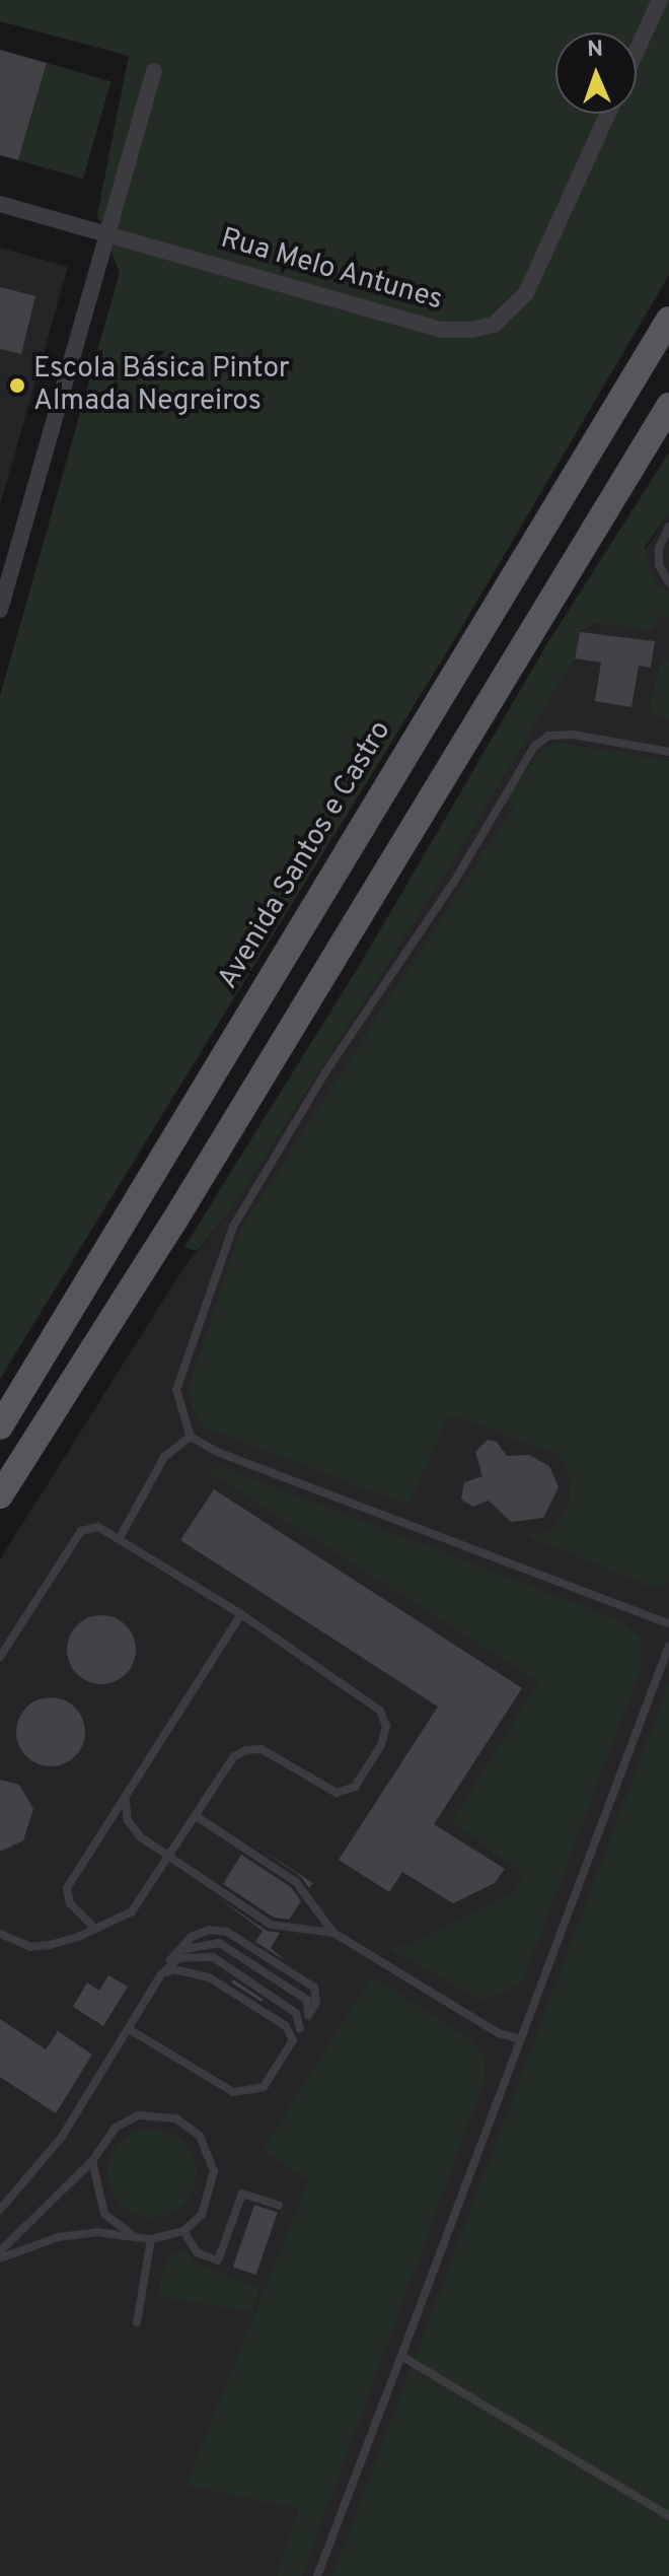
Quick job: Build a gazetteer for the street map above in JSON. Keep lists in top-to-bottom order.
{
  "streets": {
    "main road": ["Avenida Santos e Castro"],
    "street": ["Rua Melo Antunes"]
  },
  "places": ["Escola Básica Pintor Almada Negreiros"],
  "north": "top"
}
